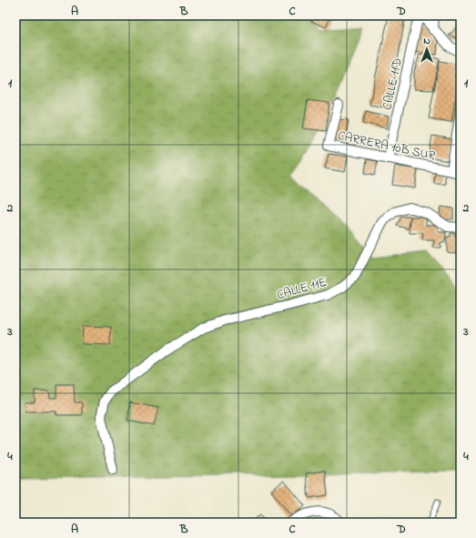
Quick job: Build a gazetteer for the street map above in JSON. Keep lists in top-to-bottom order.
{
  "streets": {
    "street": ["CALLE 11D", "CARRERA 10B SUR", "CALLE 11E"]
  },
  "crossings": [
    ["CALLE 11D", "CARRERA 10B SUR"]
  ],
  "north": "top",
  "grid": {
    "columns": [
      "A",
      "B",
      "C",
      "D"
    ],
    "rows": [
      "1",
      "2",
      "3",
      "4"
    ]
  }
}
